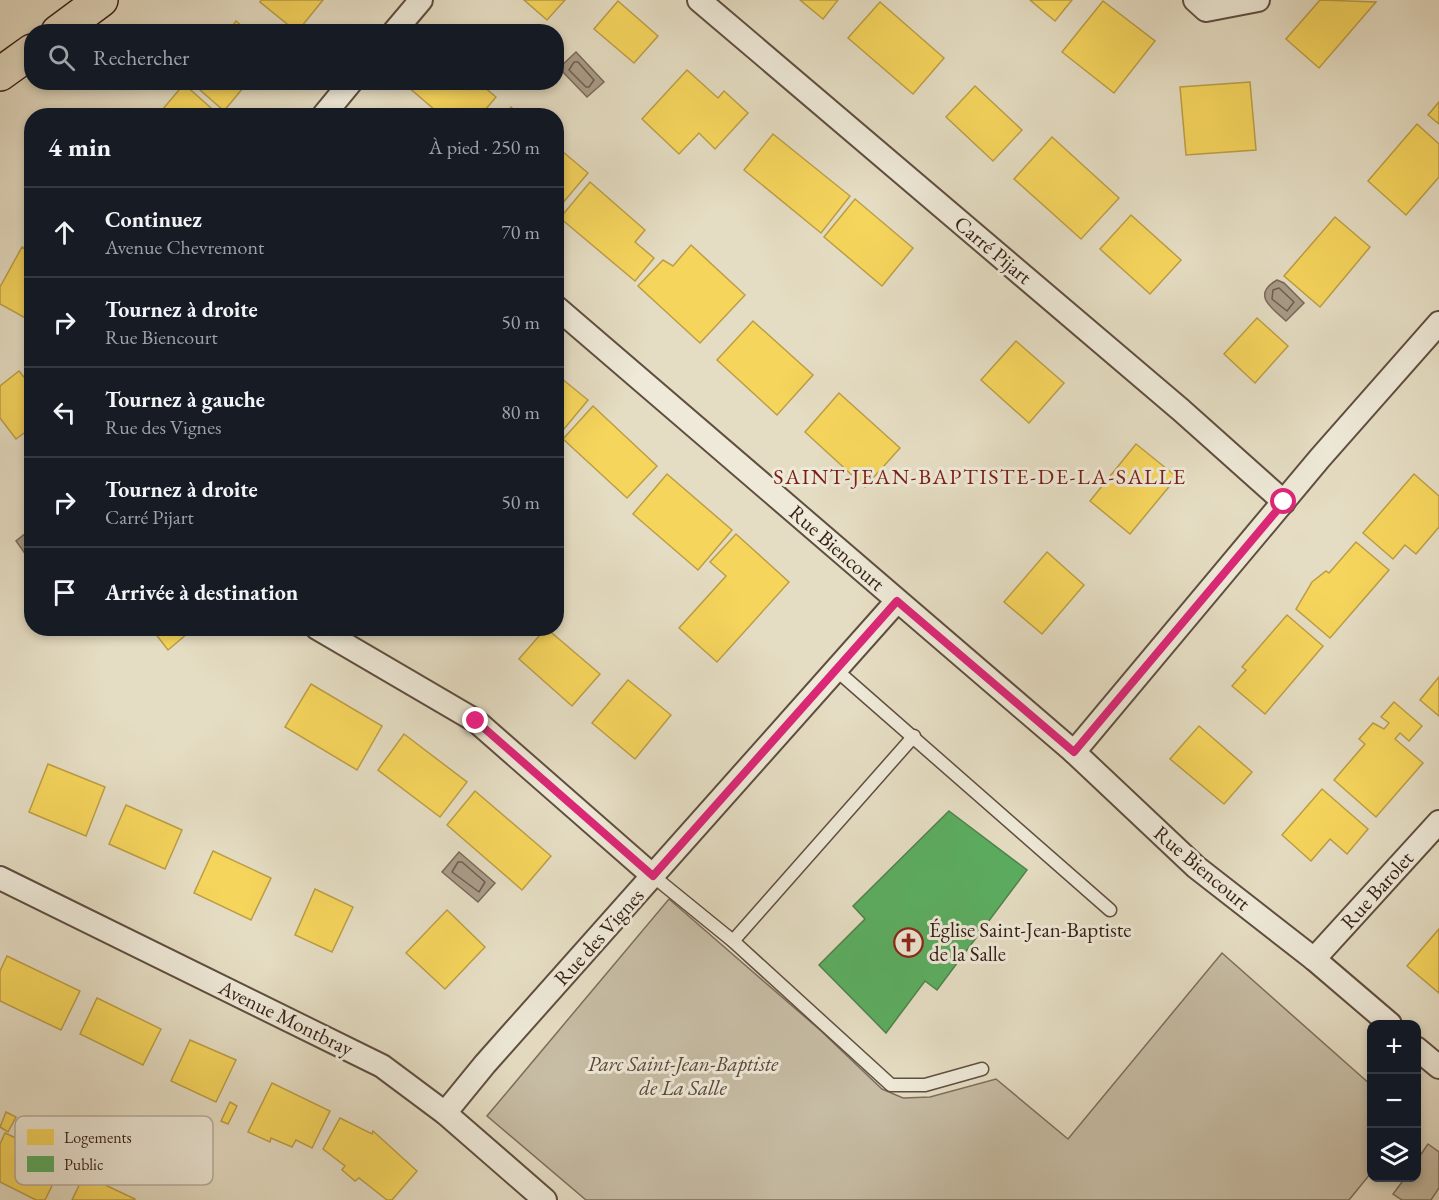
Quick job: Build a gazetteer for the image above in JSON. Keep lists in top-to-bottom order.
{
  "streets": {
    "street": [
      "Carré Pijart",
      "Rue Biencourt",
      "Rue Barolet",
      "Rue des Vignes",
      "Avenue Montbray"
    ]
  },
  "crossings": [
    ["Rue Biencourt", "Rue Barolet"],
    ["Rue Biencourt", "Rue des Vignes"],
    ["Rue des Vignes", "Avenue Montbray"]
  ],
  "districts": ["SAINT-JEAN-BAPTISTE-DE-LA-SALLE"],
  "parks": ["Parc Saint-Jean-Baptiste de La Salle"],
  "places": {
    "church": ["Église Saint-Jean-Baptiste de la Salle"]
  },
  "legend": ["Logements", "Public"],
  "page": {
    "search": "Rechercher",
    "heading": ["4 min", "À pied · 250 m"],
    "list": [
      ["Continuez", "Avenue Chevremont", "70 m"],
      ["Tournez à droite", "Rue Biencourt", "50 m"],
      ["Tournez à gauche", "Rue des Vignes", "80 m"],
      ["Tournez à droite", "Carré Pijart", "50 m"],
      "Arrivée à destination"
    ],
    "map_buttons": ["+", "−"]
  }
}
